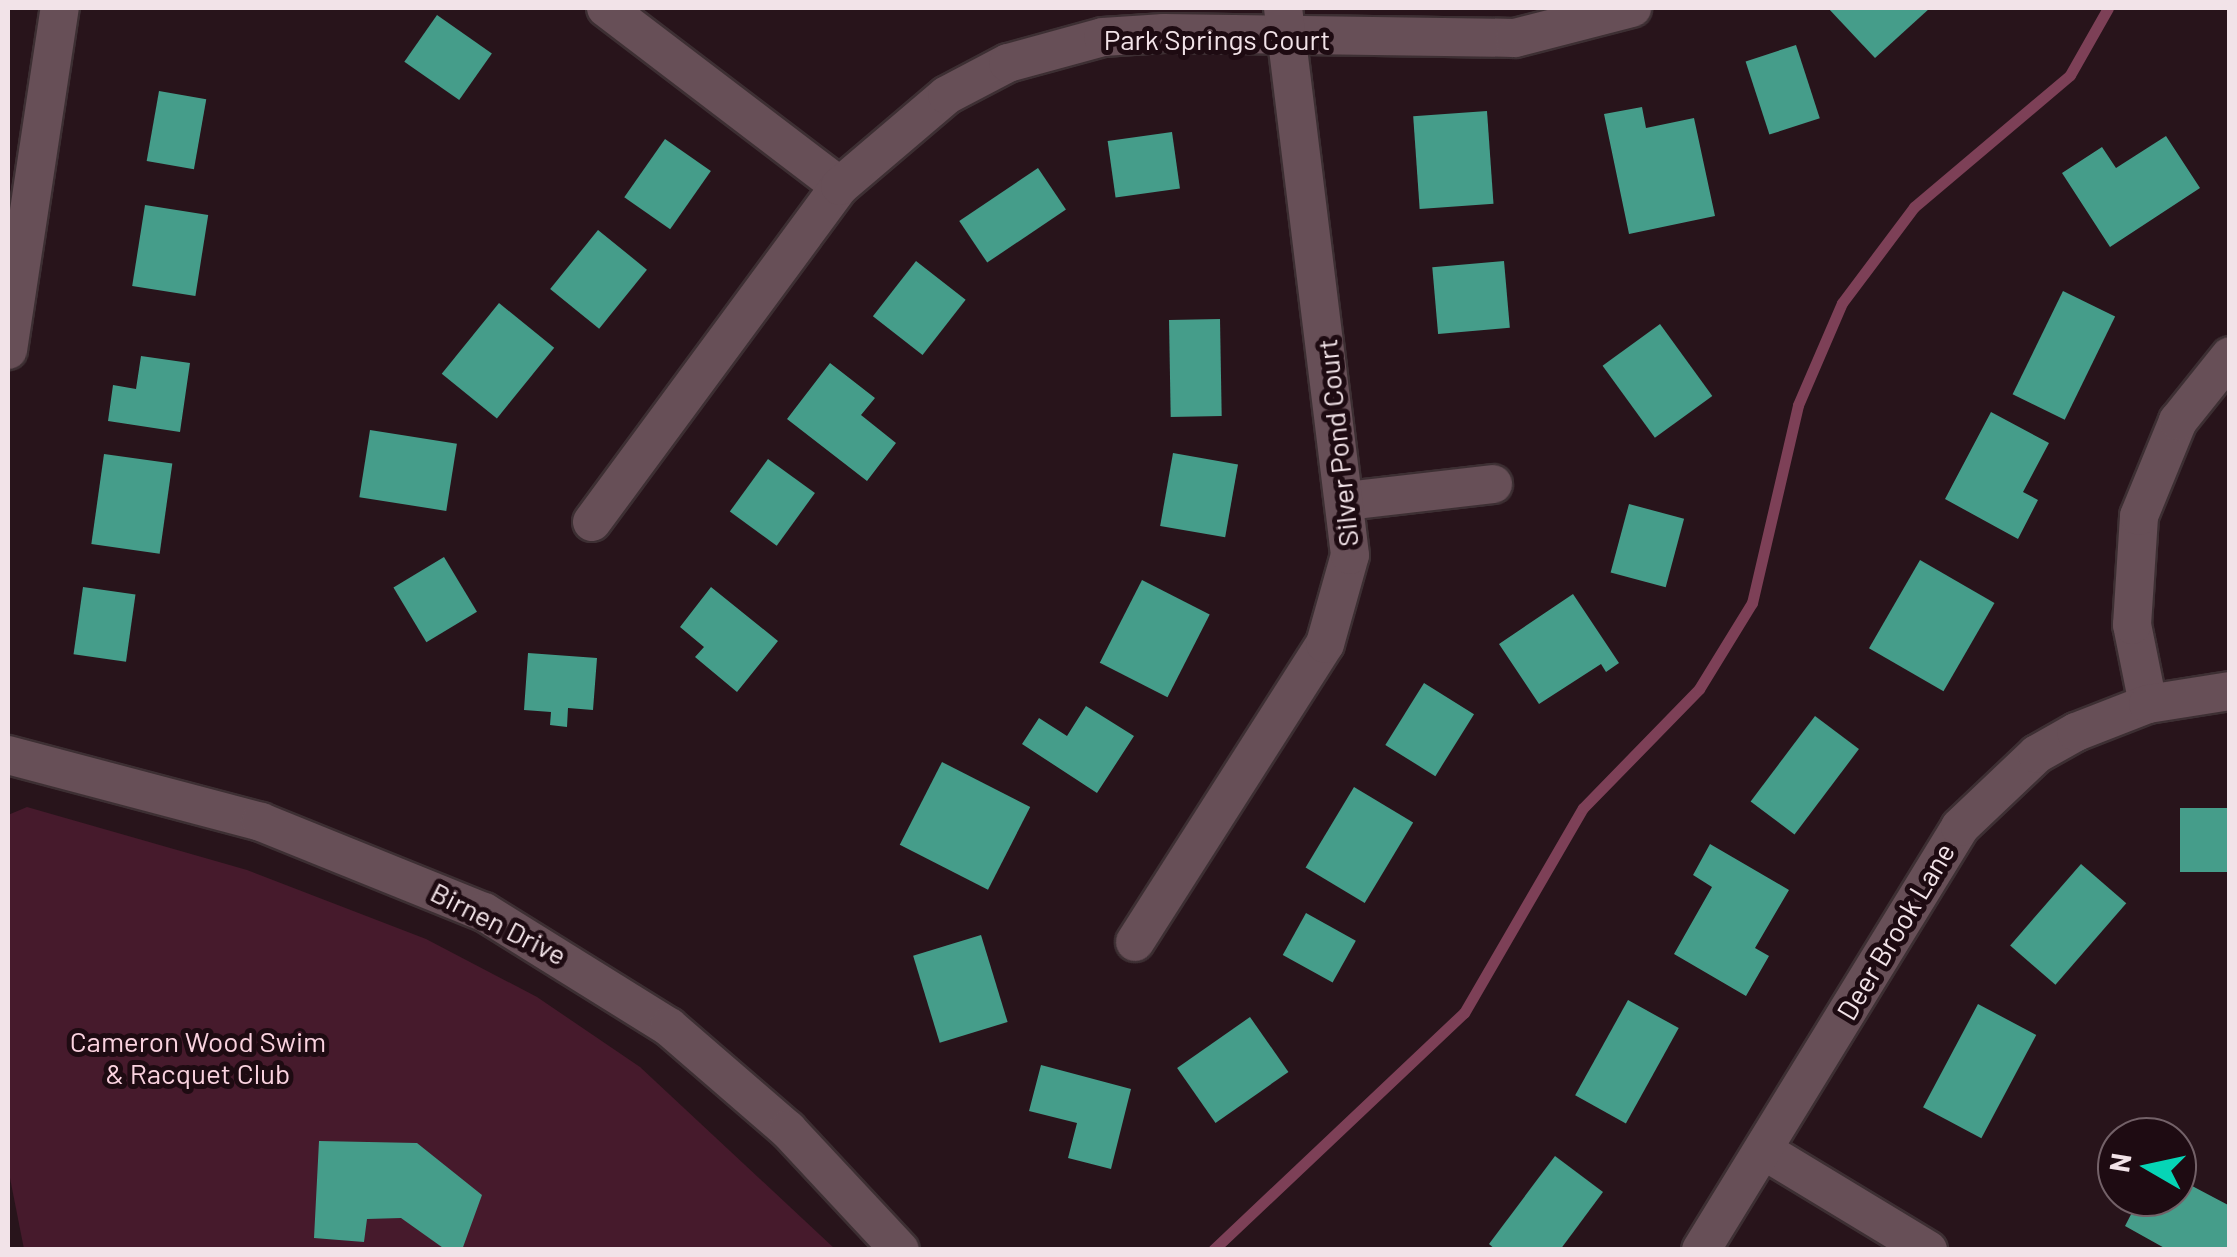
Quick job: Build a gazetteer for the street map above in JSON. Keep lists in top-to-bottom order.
{
  "streets": {
    "street": [
      "Park Springs Court",
      "Silver Pond Court",
      "Birnen Drive",
      "Deer Brook Lane"
    ]
  },
  "crossings": [
    ["Park Springs Court", "Silver Pond Court"]
  ],
  "parks": ["Cameron Wood Swim & Racquet Club"],
  "north": "left"
}
